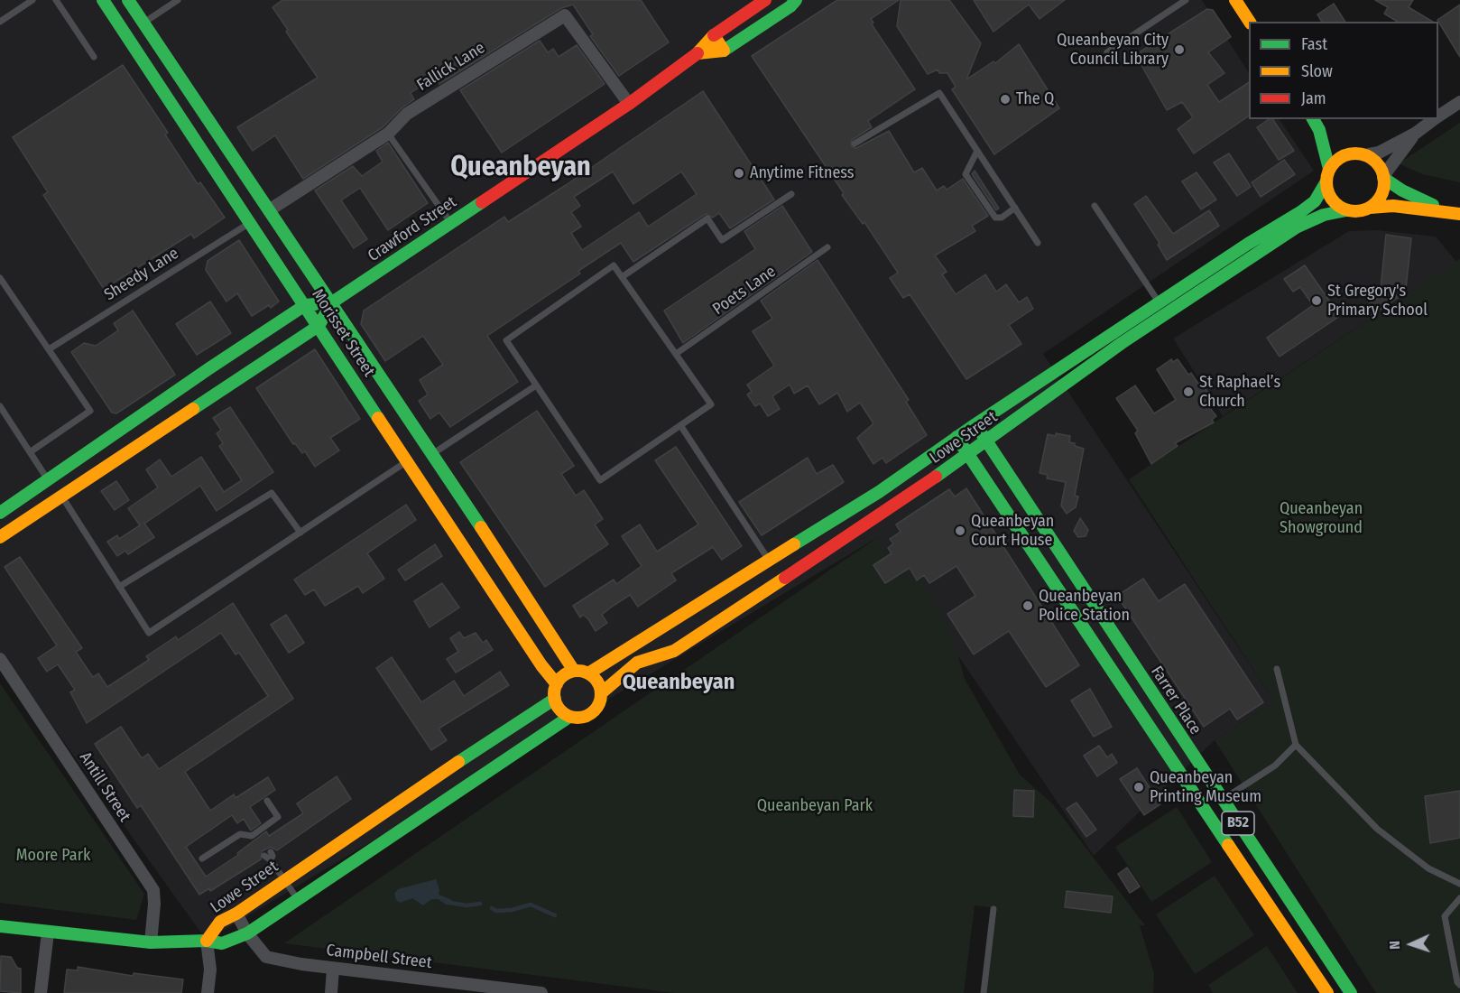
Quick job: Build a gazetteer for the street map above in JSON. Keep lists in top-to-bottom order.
{
  "streets": {
    "main road": [
      "Crawford Street",
      "Morisset Street",
      "Lowe Street",
      "Farrer Place",
      "B52"
    ],
    "street": ["Fallick Lane", "Antill Street", "Campbell Street"],
    "lane": ["Sheedy Lane", "Poets Lane"]
  },
  "crossings": [
    ["Fallick Lane", "Crawford Street"],
    ["Fallick Lane", "Morisset Street"],
    ["Crawford Street", "Morisset Street"],
    ["Sheedy Lane", "Morisset Street"],
    ["Morisset Street", "Lowe Street"],
    ["Lowe Street", "Farrer Place"],
    ["Lowe Street", "B52"],
    ["Lowe Street", "Campbell Street"]
  ],
  "districts": ["Queanbeyan", "Queanbeyan"],
  "parks": ["Queanbeyan Showground", "Queanbeyan Park", "Moore Park"],
  "places": [
    "Queanbeyan City Council Library",
    "The Q",
    "Anytime Fitness",
    "St Gregory's Primary School",
    "St Raphael’s Church",
    "Queanbeyan Court House",
    "Queanbeyan Police Station",
    "Queanbeyan Printing Museum"
  ],
  "legend": ["Fast", "Slow", "Jam"],
  "north": "left"
}
